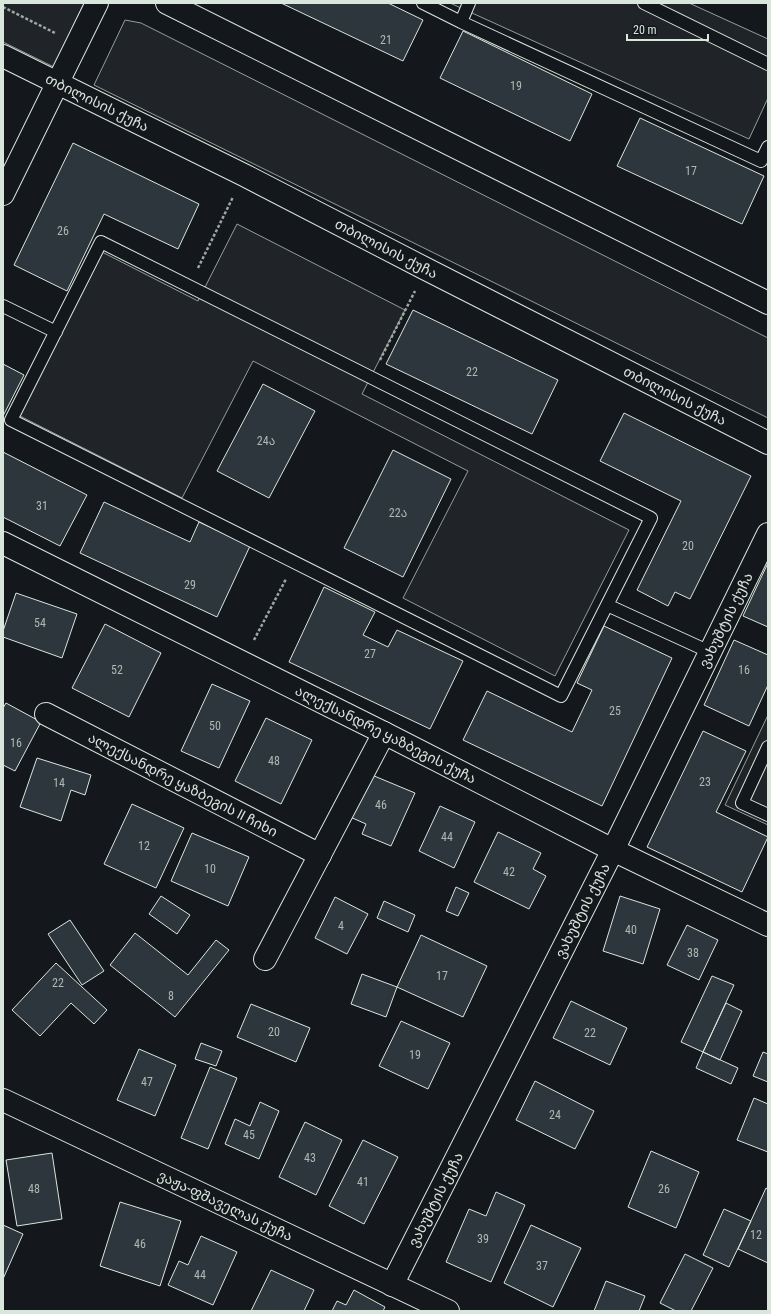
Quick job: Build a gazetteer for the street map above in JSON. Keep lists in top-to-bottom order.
{
  "streets": {
    "street": [
      "თბილისის ქუჩა",
      "ვახუშტის ქუჩა",
      "ალექსანდრე ყაზბეგის ქუჩა",
      "ალექსანდრე ყაზბეგის II ჩიხი",
      "ვაჟა-ფშაველას ქუჩა"
    ]
  },
  "crossings": [
    ["ვახუშტის ქუჩა", "ალექსანდრე ყაზბეგის ქუჩა"],
    ["ვახუშტის ქუჩა", "ვაჟა-ფშაველას ქუჩა"]
  ],
  "house_numbers": [
    "21",
    "19",
    "17",
    "26",
    "22",
    "24ა",
    "31",
    "22ა",
    "20",
    "29",
    "54",
    "27",
    "52",
    "16",
    "25",
    "50",
    "16",
    "48",
    "23",
    "14",
    "46",
    "44",
    "12",
    "10",
    "42",
    "4",
    "40",
    "38",
    "17",
    "22",
    "8",
    "20",
    "22",
    "19",
    "47",
    "24",
    "45",
    "43",
    "41",
    "48",
    "26",
    "12",
    "39",
    "46",
    "37",
    "44"
  ],
  "scale_bar": "20 m"
}
